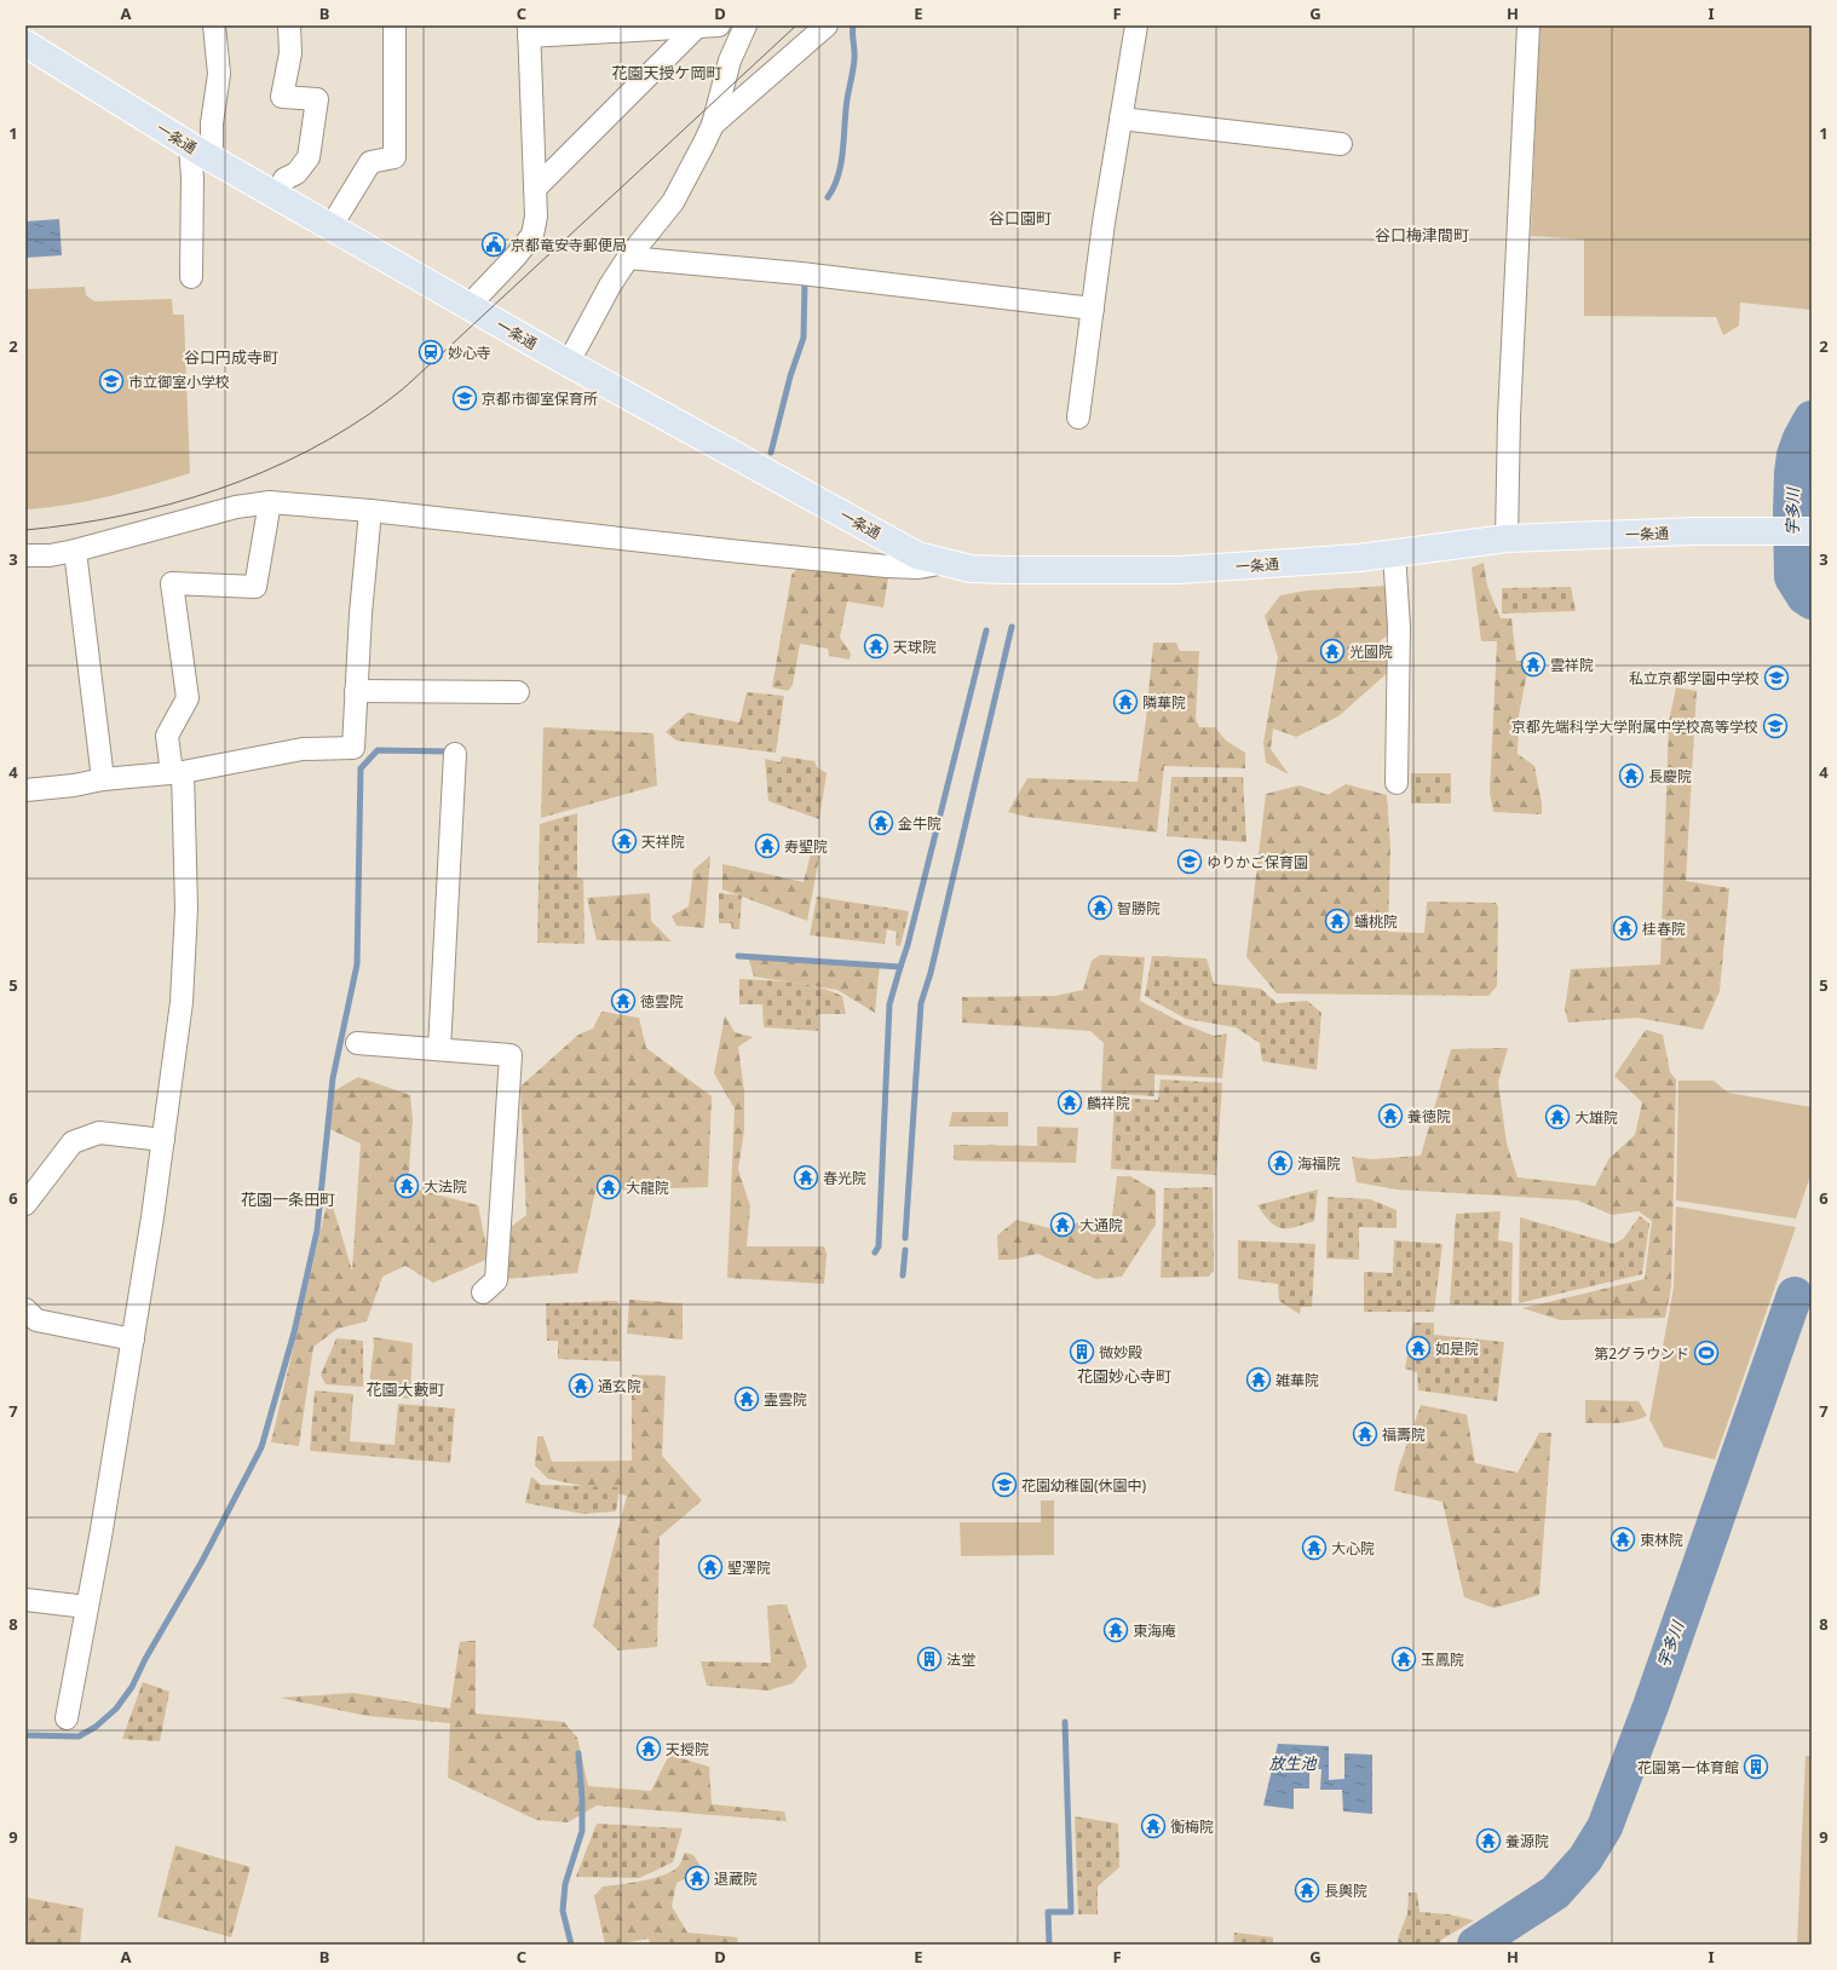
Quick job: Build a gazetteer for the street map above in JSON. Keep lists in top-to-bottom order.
{
  "streets": {
    "main road": ["一条通"]
  },
  "districts": [
    "花園天授ケ岡町",
    "谷口園町",
    "谷口梅津間町",
    "谷口円成寺町",
    "花園一条田町",
    "花園妙心寺町",
    "花園大藪町"
  ],
  "water": ["宇多川", "放生池"],
  "places": {
    "public building": ["京都竜安寺郵便局"],
    "station": ["妙心寺"],
    "school or university": [
      "市立御室小学校",
      "京都市御室保育所",
      "私立京都学園中学校",
      "京都先端科学大学附属中学校高等学校",
      "ゆりかご保育園",
      "花園幼稚園(休園中)"
    ],
    "temple": [
      "天球院",
      "光國院",
      "雲祥院",
      "隣華院",
      "長慶院",
      "金牛院",
      "天祥院",
      "寿聖院",
      "智勝院",
      "蟠桃院",
      "桂春院",
      "徳雲院",
      "麟祥院",
      "養徳院",
      "大雄院",
      "海福院",
      "春光院",
      "大法院",
      "大龍院",
      "大通院",
      "如是院",
      "雑華院",
      "通玄院",
      "霊雲院",
      "福壽院",
      "東林院",
      "大心院",
      "聖澤院",
      "東海庵",
      "玉鳳院",
      "天授院",
      "衡梅院",
      "養源院",
      "退蔵院",
      "長輿院"
    ],
    "building": ["微妙殿", "法堂", "花園第一体育館"],
    "sports": ["第2グラウンド"]
  },
  "grid": {
    "columns": [
      "A",
      "B",
      "C",
      "D",
      "E",
      "F",
      "G",
      "H",
      "I"
    ],
    "rows": [
      "1",
      "2",
      "3",
      "4",
      "5",
      "6",
      "7",
      "8",
      "9"
    ]
  }
}
